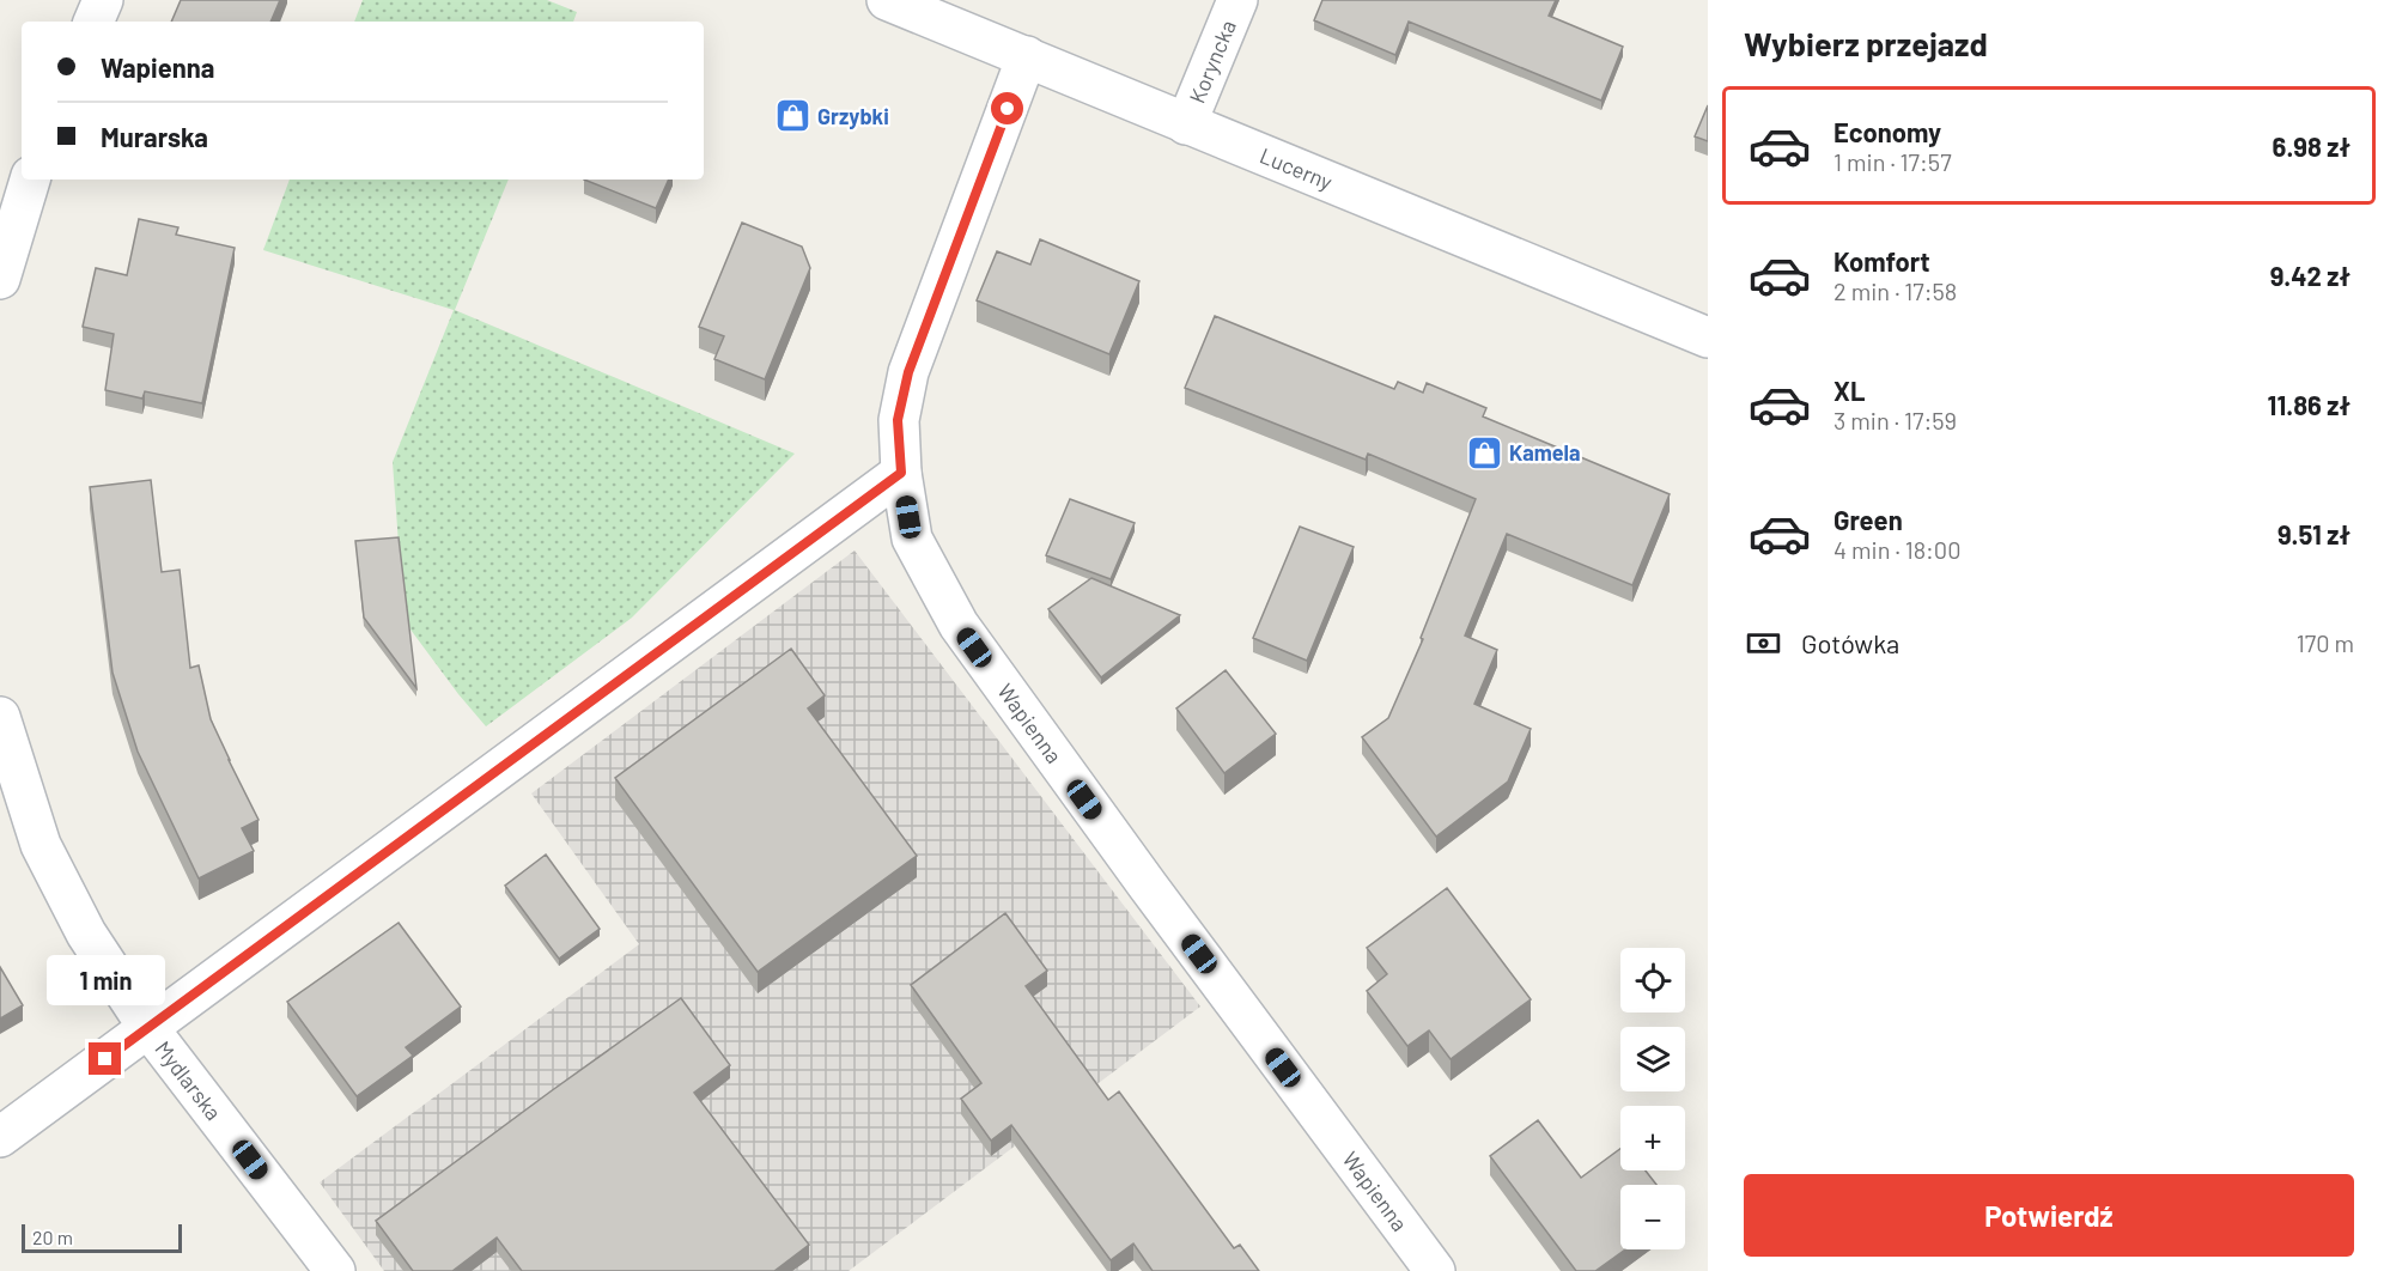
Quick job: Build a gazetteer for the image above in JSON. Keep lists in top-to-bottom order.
{
  "streets": {
    "street": [
      "Koryncka",
      "Lucerny",
      "Wapienna",
      "Mydlarska"
    ]
  },
  "crossings": [
    ["Koryncka", "Lucerny"],
    ["Lucerny", "Wapienna"]
  ],
  "places": {
    "shop": ["Grzybki", "Kamela"]
  },
  "scale_bar": "20 m",
  "page": {
    "heading": "Wybierz przejazd",
    "banner": ["Wapienna", "Murarska"],
    "list": [
      {
        "name": "Economy",
        "note": "1 min · 17:57",
        "value": "6.98 zł"
      },
      {
        "name": "Komfort",
        "note": "2 min · 17:58",
        "value": "9.42 zł"
      },
      {
        "name": "XL",
        "note": "3 min · 17:59",
        "value": "11.86 zł"
      },
      {
        "name": "Green",
        "note": "4 min · 18:00",
        "value": "9.51 zł"
      }
    ],
    "pay": ["Gotówka", "170 m"],
    "map_buttons": ["+", "−"],
    "bubble": "1 min",
    "buttons": "Potwierdź",
    "scale": "20 m"
  }
}
